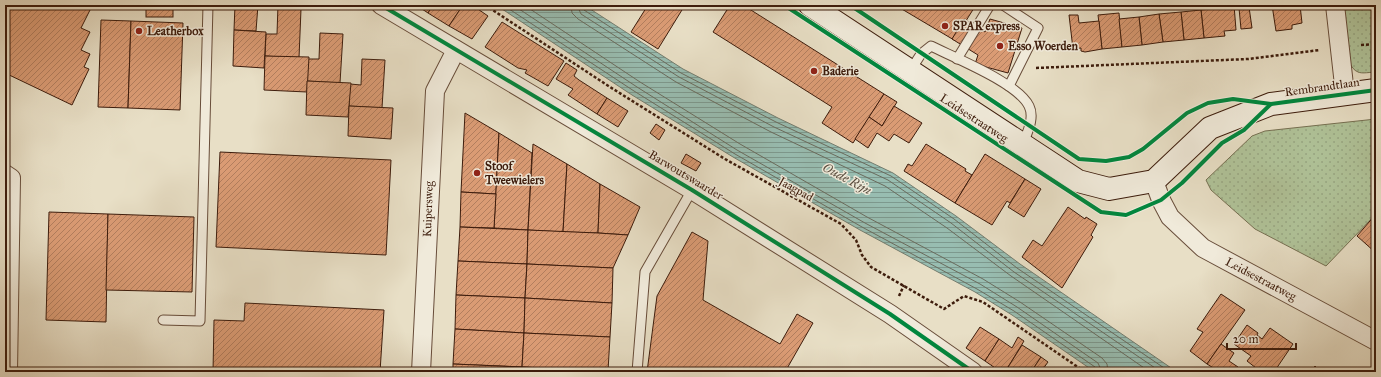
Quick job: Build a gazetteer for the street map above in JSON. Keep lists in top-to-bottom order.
{
  "streets": {
    "main road": ["Rembrandtlaan", "Leidsestraatweg"],
    "street": ["Barwoutswaarder", "Kuipersweg"],
    "path": ["Jaagpad"]
  },
  "crossings": [
    ["Rembrandtlaan", "Leidsestraatweg"],
    ["Barwoutswaarder", "Kuipersweg"]
  ],
  "water": ["Oude Rijn"],
  "places": [
    "SPAR express",
    "Leatherbox",
    "Esso Woerden",
    "Baderie",
    "Stoof Tweewielers"
  ],
  "scale_bar": "20 m"
}
